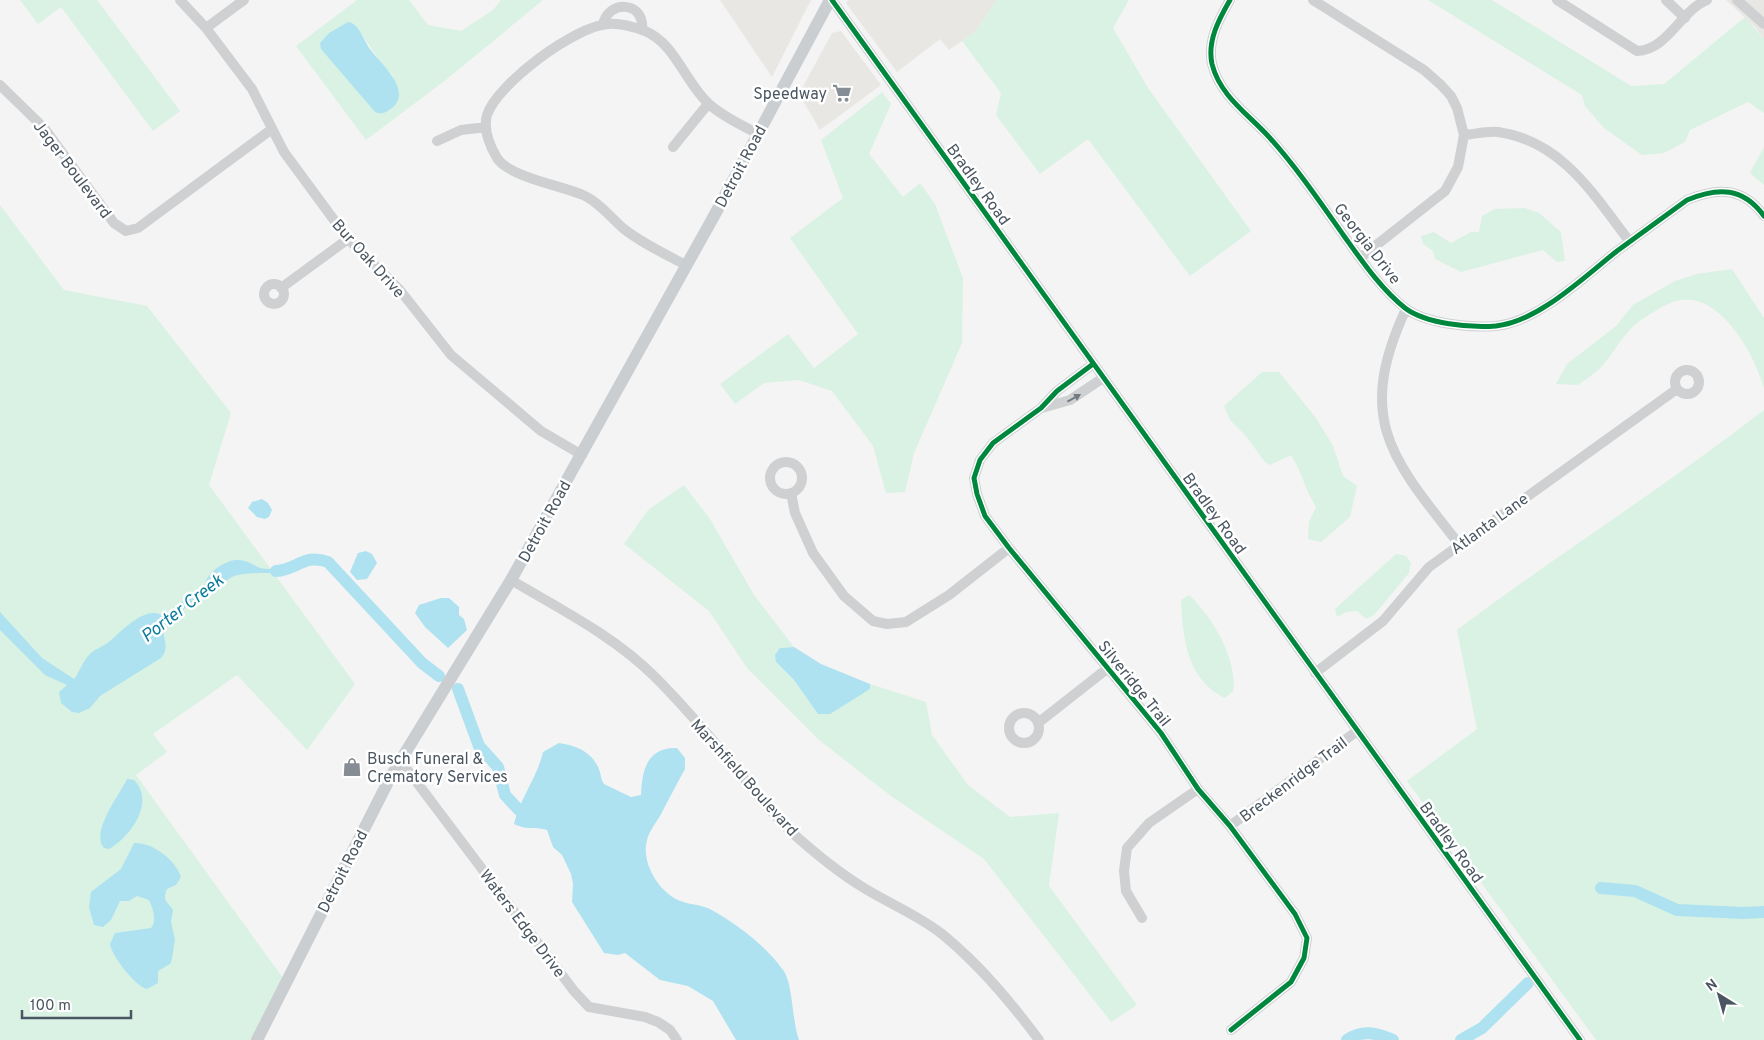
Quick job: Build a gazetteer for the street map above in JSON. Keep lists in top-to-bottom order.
{
  "streets": {
    "main road": ["Detroit Road"],
    "street": [
      "Jager Boulevard",
      "Bradley Road",
      "Georgia Drive",
      "Bur Oak Drive",
      "Atlanta Lane",
      "Silveridge Trail",
      "Marshfield Boulevard",
      "Breckenridge Trail",
      "Waters Edge Drive"
    ]
  },
  "crossings": [
    ["Detroit Road", "Bradley Road"],
    ["Detroit Road", "Bur Oak Drive"],
    ["Detroit Road", "Marshfield Boulevard"],
    ["Detroit Road", "Waters Edge Drive"],
    ["Jager Boulevard", "Bur Oak Drive"],
    ["Bradley Road", "Atlanta Lane"],
    ["Bradley Road", "Silveridge Trail"],
    ["Bradley Road", "Breckenridge Trail"],
    ["Silveridge Trail", "Breckenridge Trail"]
  ],
  "water": ["Porter Creek"],
  "places": {
    "supermarket": ["Speedway"],
    "shop": ["Busch Funeral & Crematory Services"]
  },
  "scale_bar": "100 m",
  "north": "top left"
}
